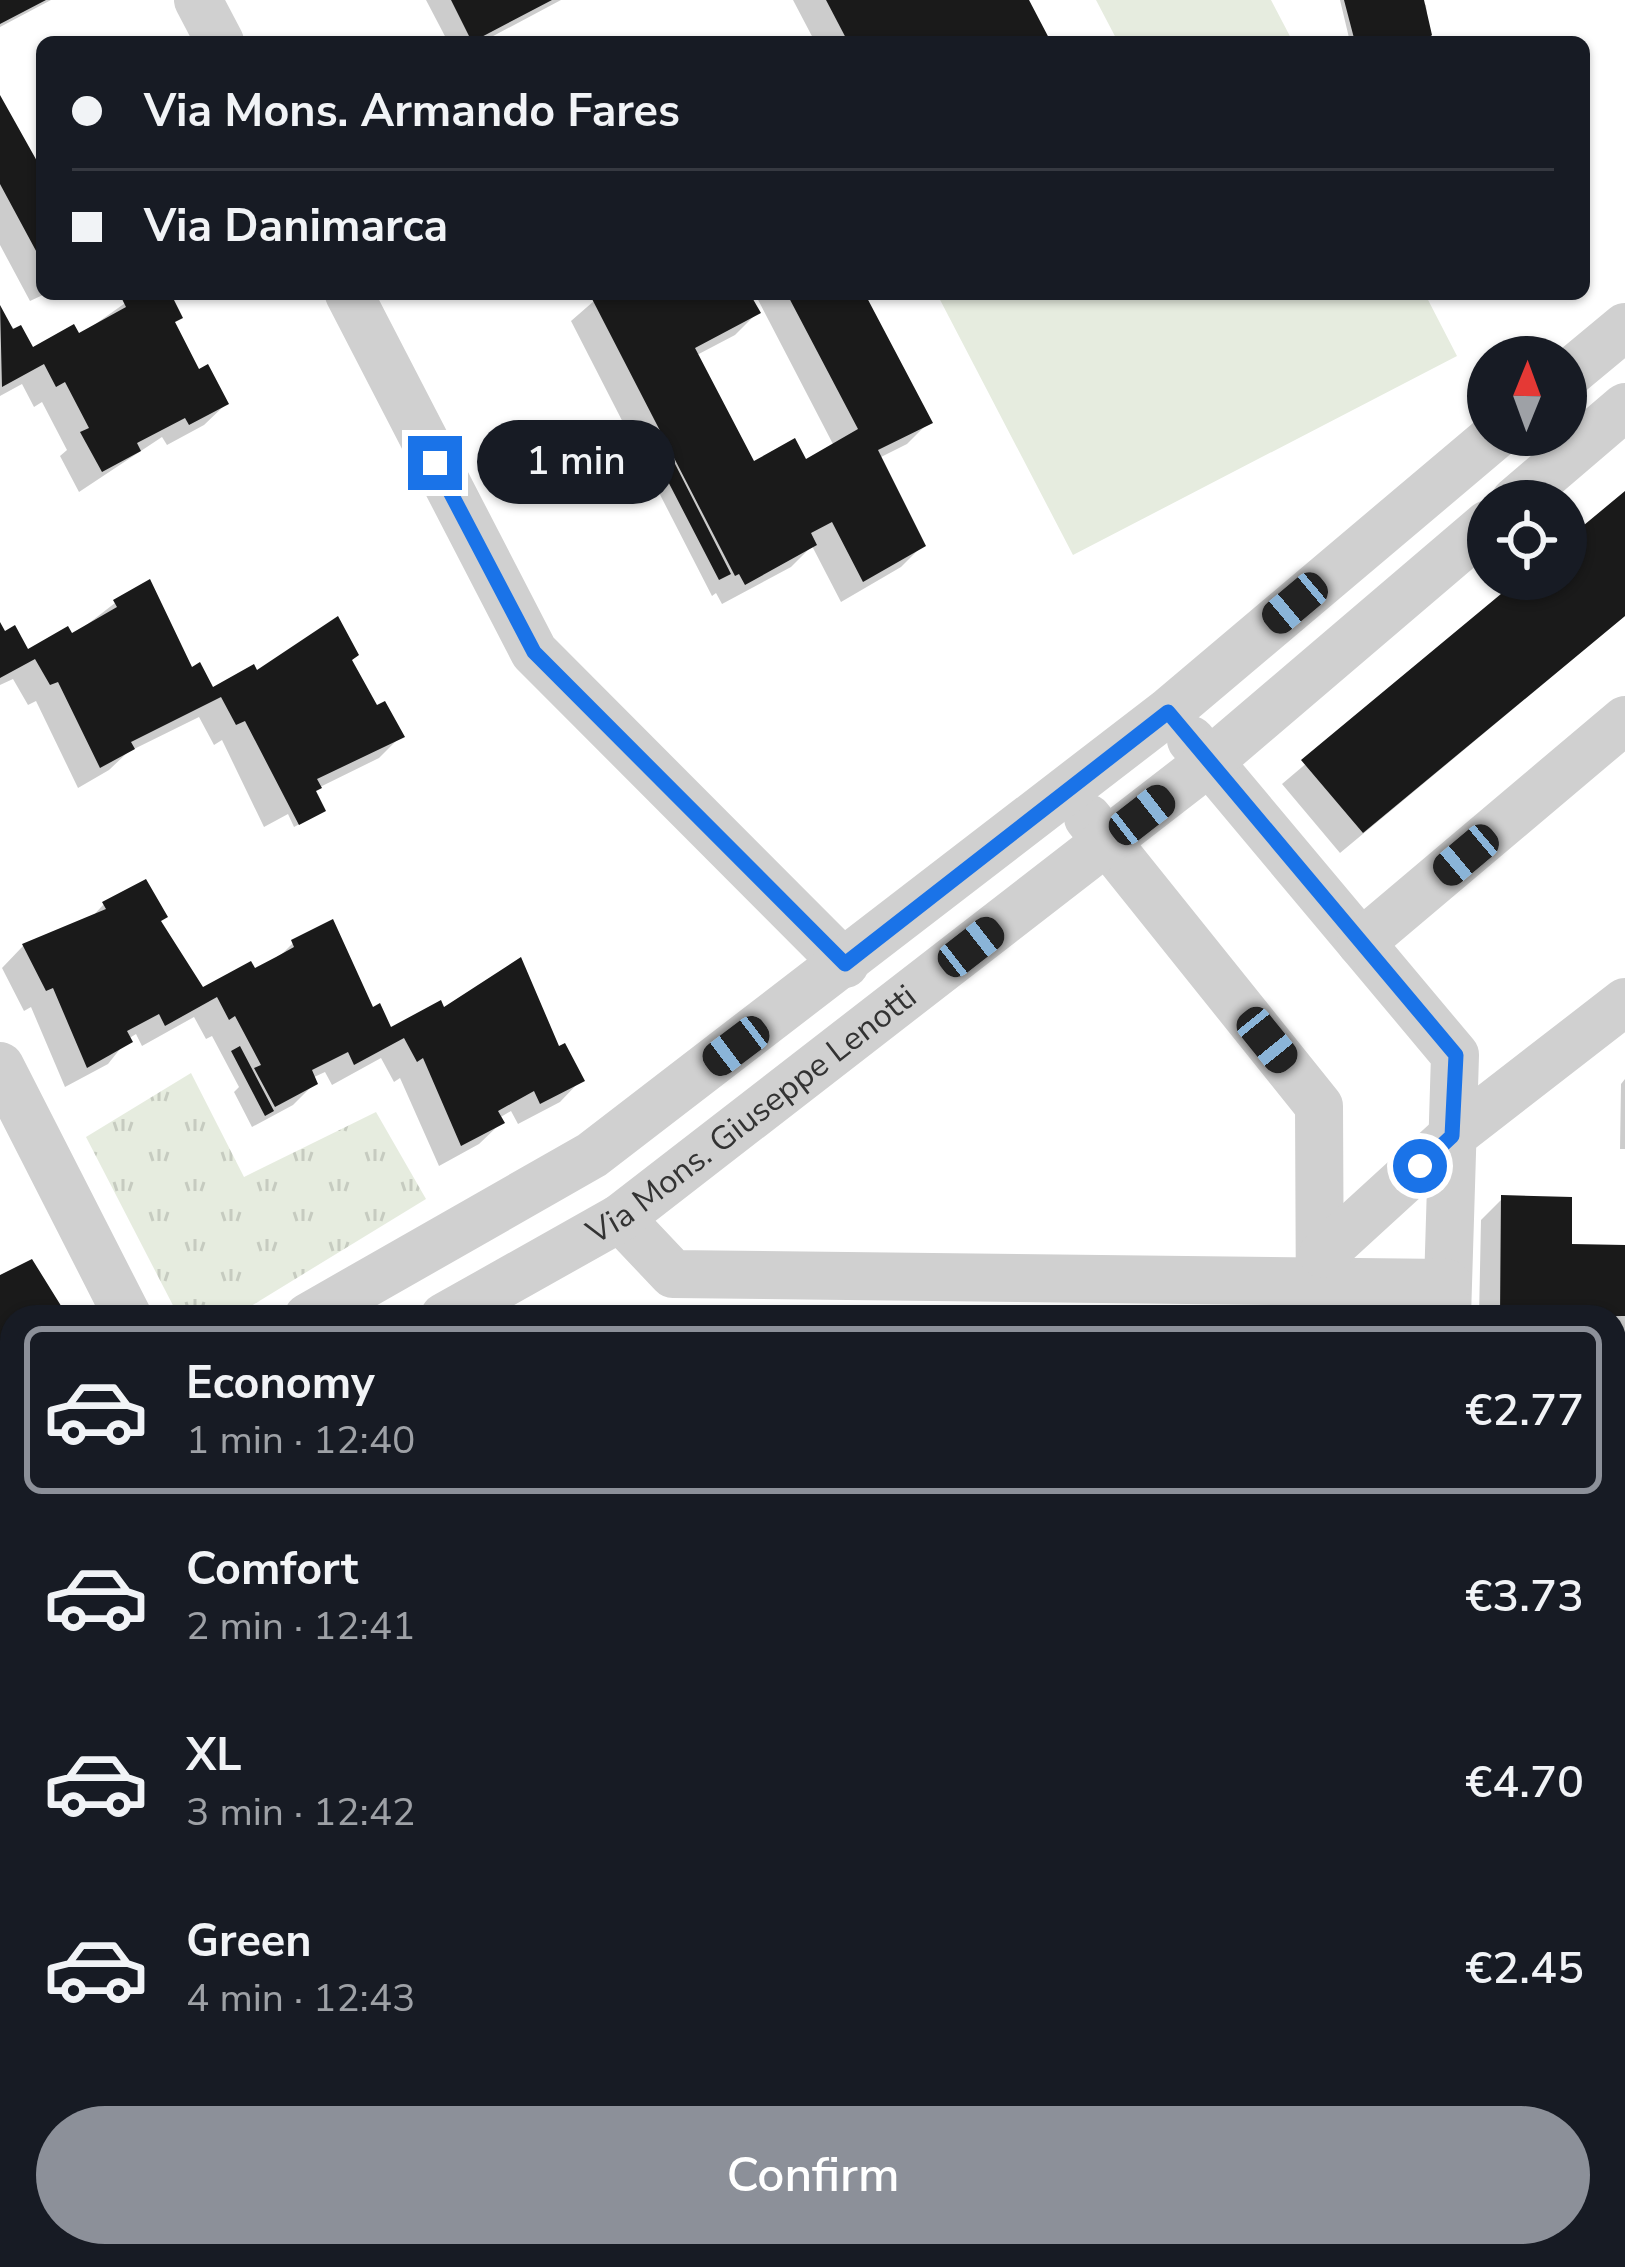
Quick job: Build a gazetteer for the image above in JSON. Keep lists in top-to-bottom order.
{
  "streets": {
    "street": ["Via Mons. Giuseppe Lenotti"]
  },
  "north": "top",
  "page": {
    "banner": ["Via Mons. Armando Fares", "Via Danimarca"],
    "bubble": "1 min",
    "list": [
      {
        "name": "Economy",
        "note": "1 min · 12:40",
        "value": "€2.77"
      },
      {
        "name": "Comfort",
        "note": "2 min · 12:41",
        "value": "€3.73"
      },
      {
        "name": "XL",
        "note": "3 min · 12:42",
        "value": "€4.70"
      },
      {
        "name": "Green",
        "note": "4 min · 12:43",
        "value": "€2.45"
      }
    ],
    "buttons": "Confirm"
  }
}
